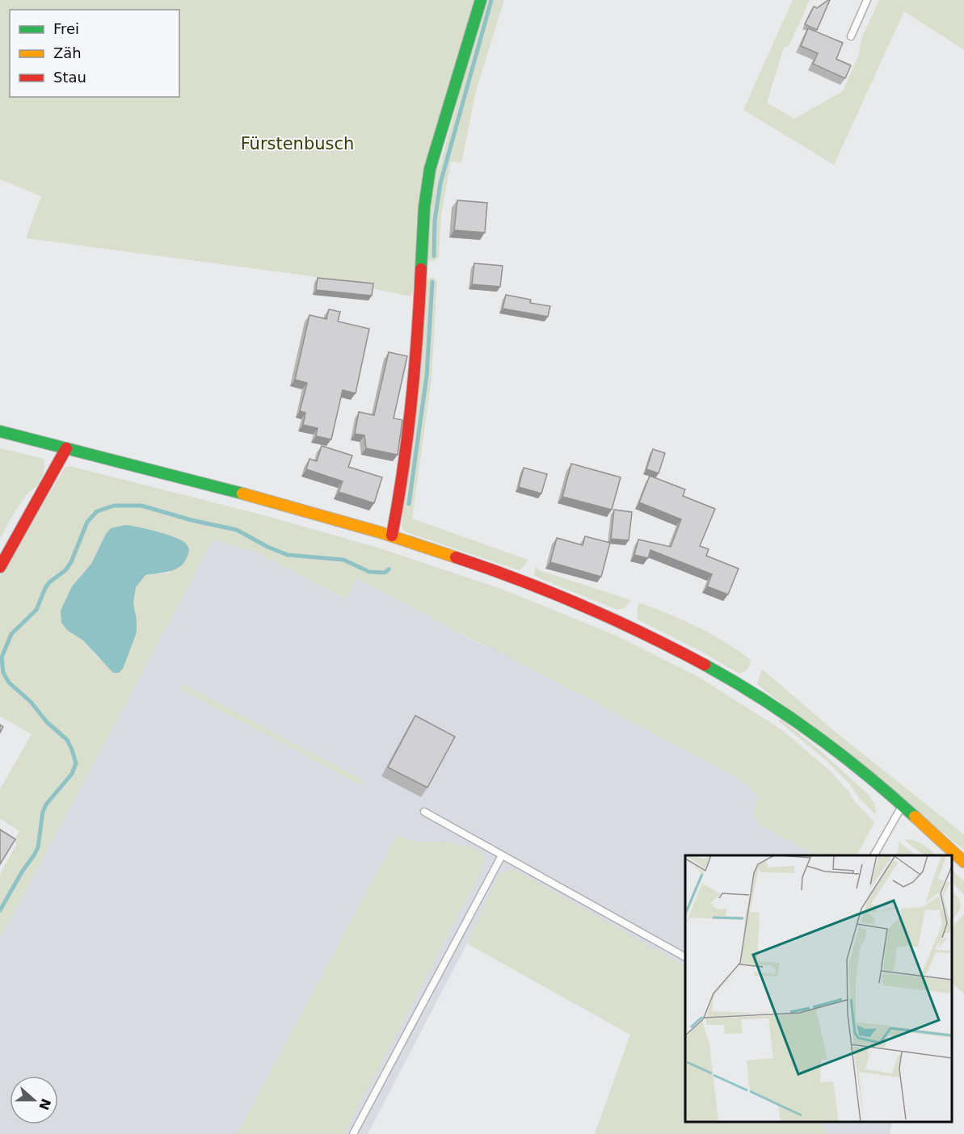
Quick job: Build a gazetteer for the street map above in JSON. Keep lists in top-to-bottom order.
{
  "parks": ["Fürstenbusch"],
  "legend": ["Frei", "Zäh", "Stau"],
  "north": "right"
}
